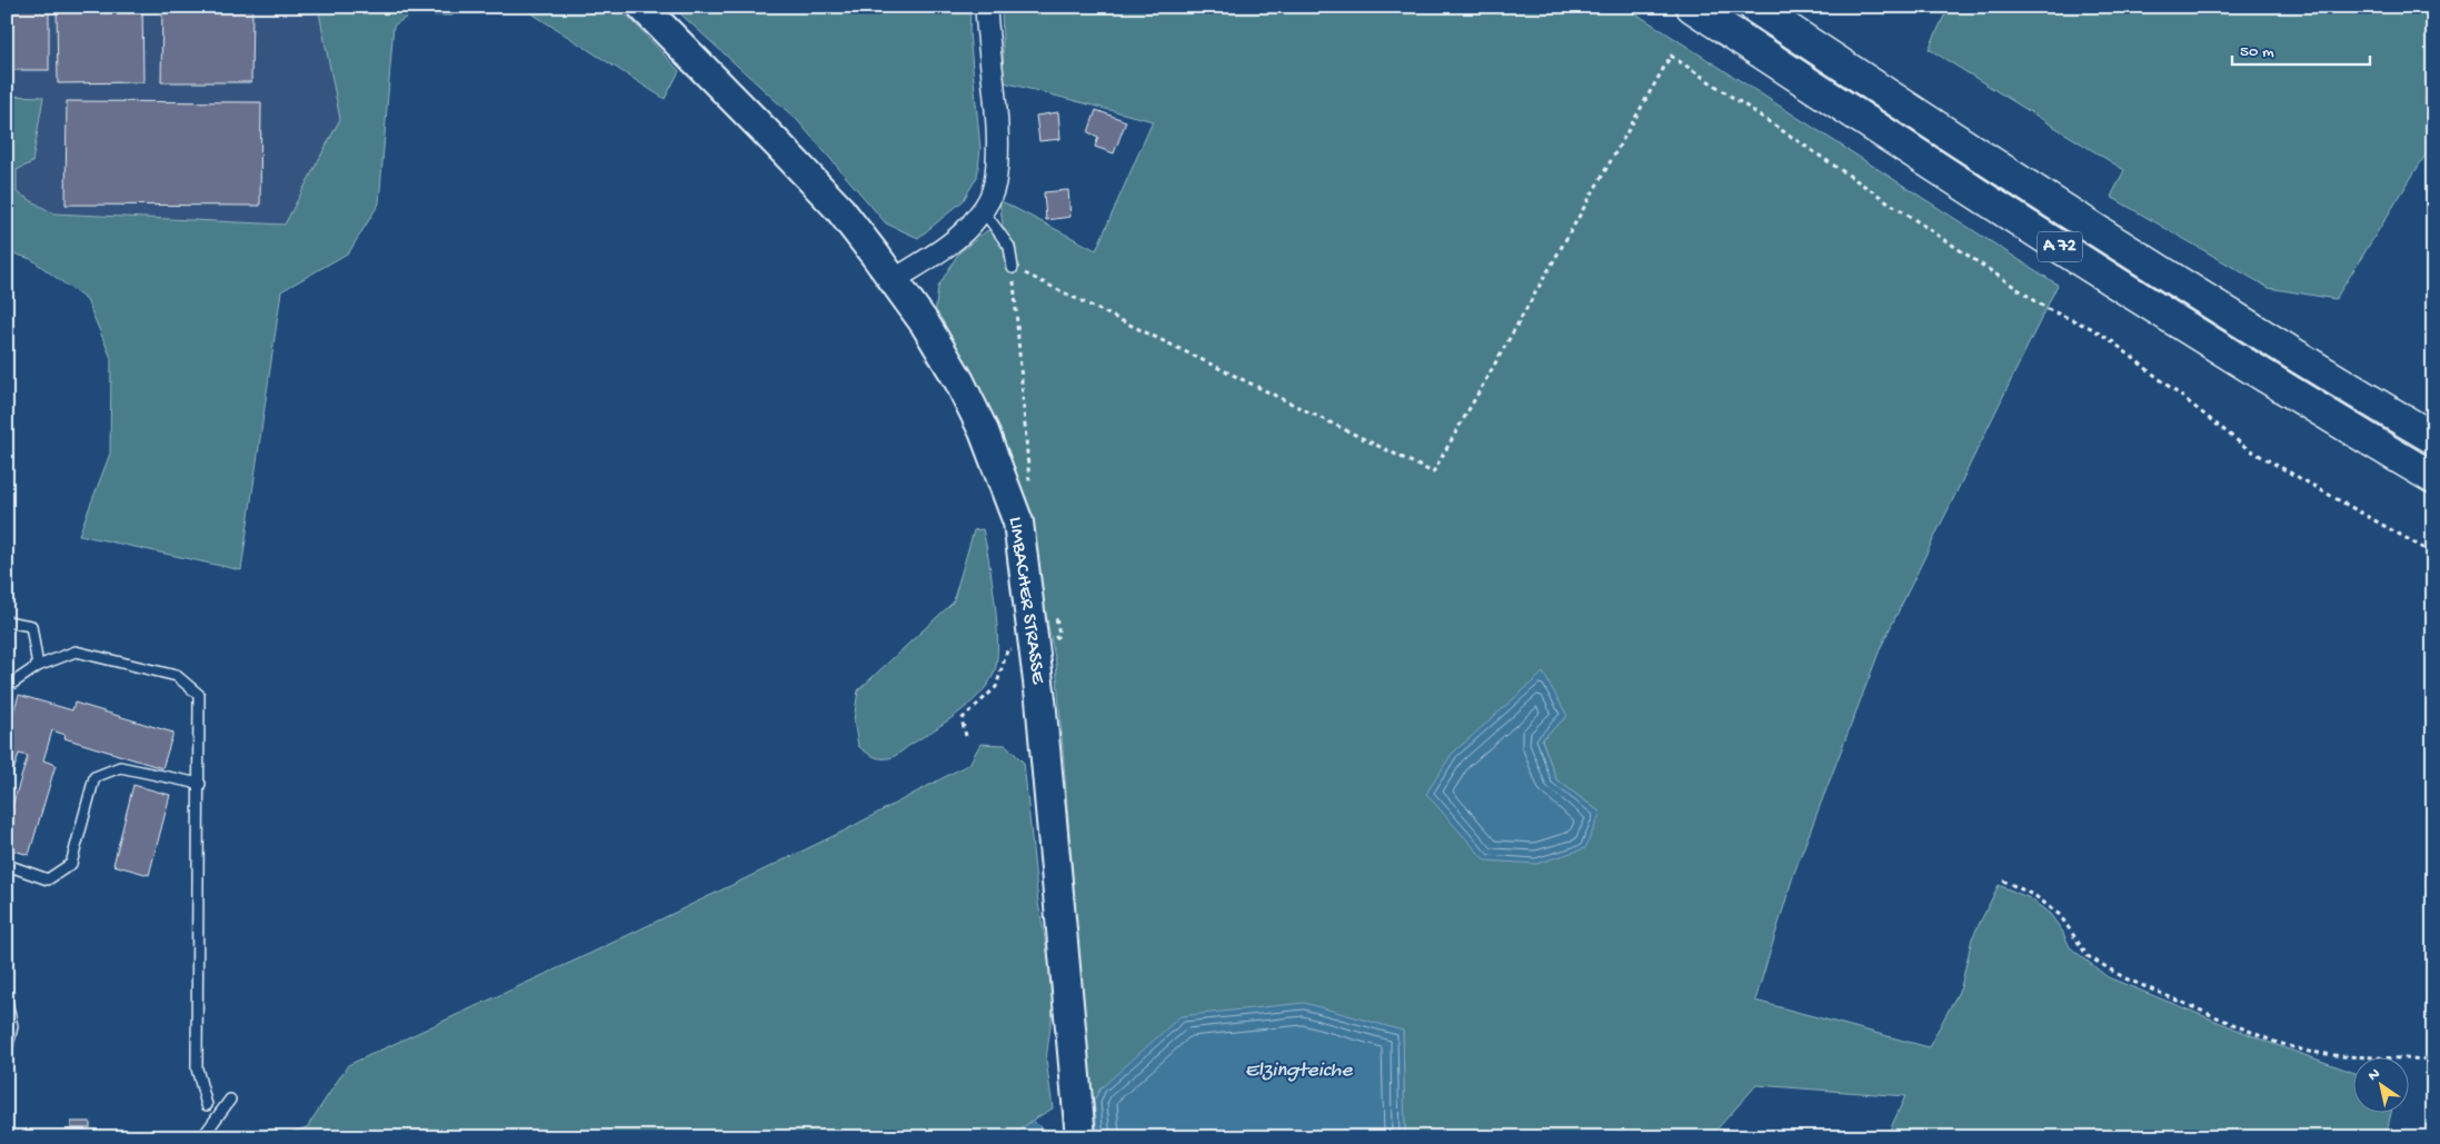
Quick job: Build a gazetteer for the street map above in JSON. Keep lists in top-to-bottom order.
{
  "streets": {
    "highway": ["A 72"],
    "main road": ["LIMBACHER STRASSE"]
  },
  "water": ["Elzingteiche"],
  "scale_bar": "50 m",
  "north": "top left"
}
